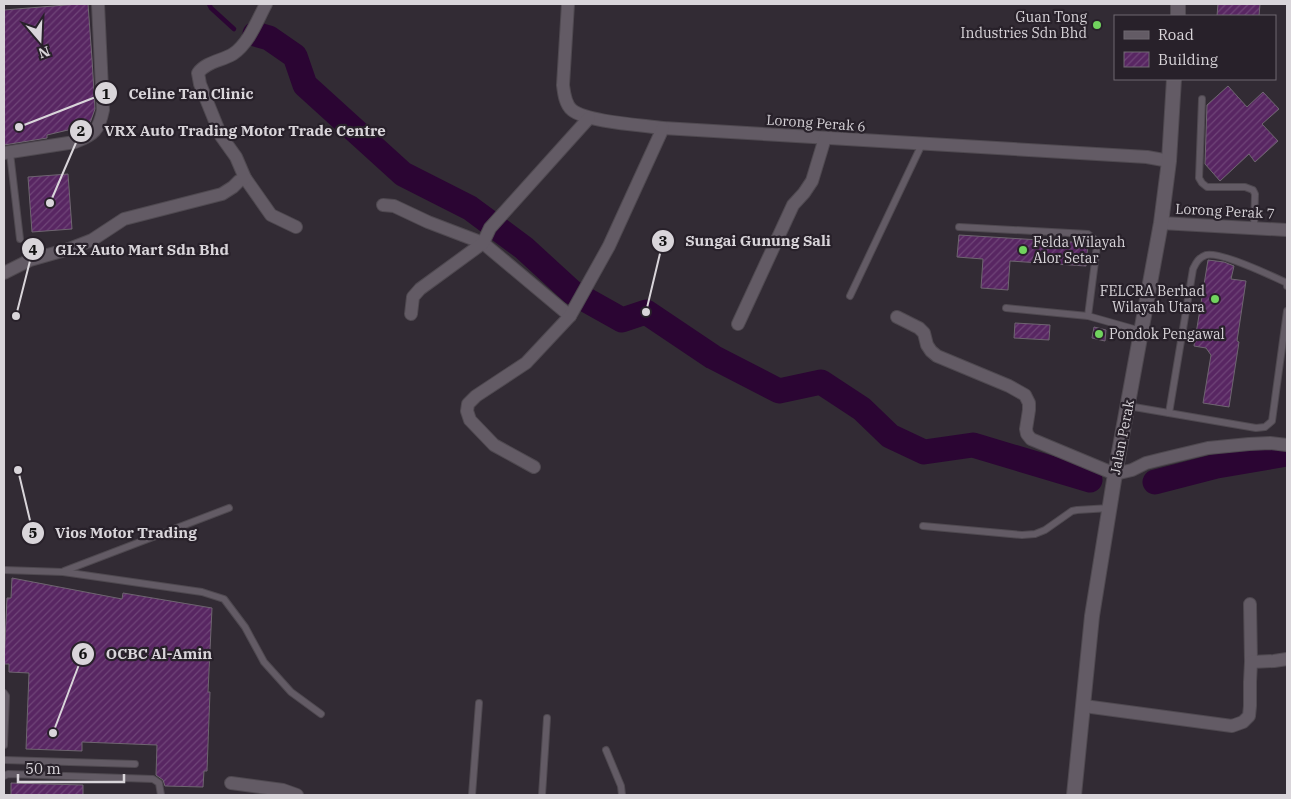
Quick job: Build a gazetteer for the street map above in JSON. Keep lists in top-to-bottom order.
{
  "streets": {
    "street": ["Lorong Perak 6", "Lorong Perak 7", "Jalan Perak"]
  },
  "crossings": [
    ["Lorong Perak 6", "Jalan Perak"],
    ["Lorong Perak 7", "Jalan Perak"]
  ],
  "places": [
    "Guan Tong Industries Sdn Bhd",
    "Celine Tan Clinic",
    "VRX Auto Trading Motor Trade Centre",
    "Felda Wilayah Alor Setar",
    "FELCRA Berhad Wilayah Utara",
    "Sungai Gunung Sali",
    "GLX Auto Mart Sdn Bhd",
    "Pondok Pengawal",
    "Vios Motor Trading",
    "OCBC Al-Amin"
  ],
  "legend": ["Road", "Building"],
  "scale_bar": "50 m",
  "north": "bottom"
}
